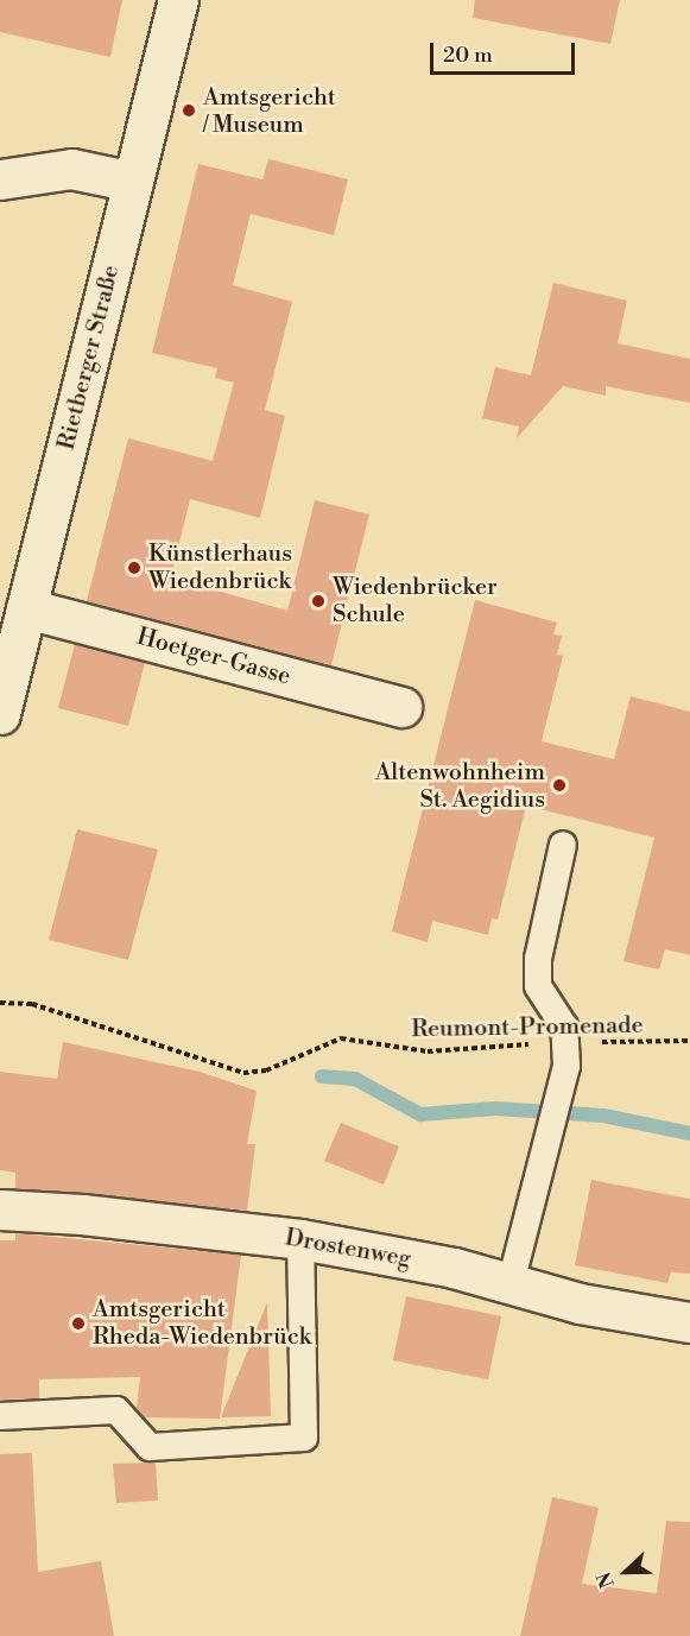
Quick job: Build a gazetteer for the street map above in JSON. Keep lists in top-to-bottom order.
{
  "streets": {
    "street": ["Rietberger Straße", "Hoetger-Gasse", "Drostenweg"],
    "path": ["Reumont-Promenade"]
  },
  "crossings": [
    ["Rietberger Straße", "Hoetger-Gasse"]
  ],
  "places": [
    "Amtsgericht / Museum",
    "Künstlerhaus Wiedenbrück",
    "Wiedenbrücker Schule",
    "Altenwohnheim St. Aegidius",
    "Amtsgericht Rheda-Wiedenbrück"
  ],
  "scale_bar": "20 m",
  "north": "left"
}
